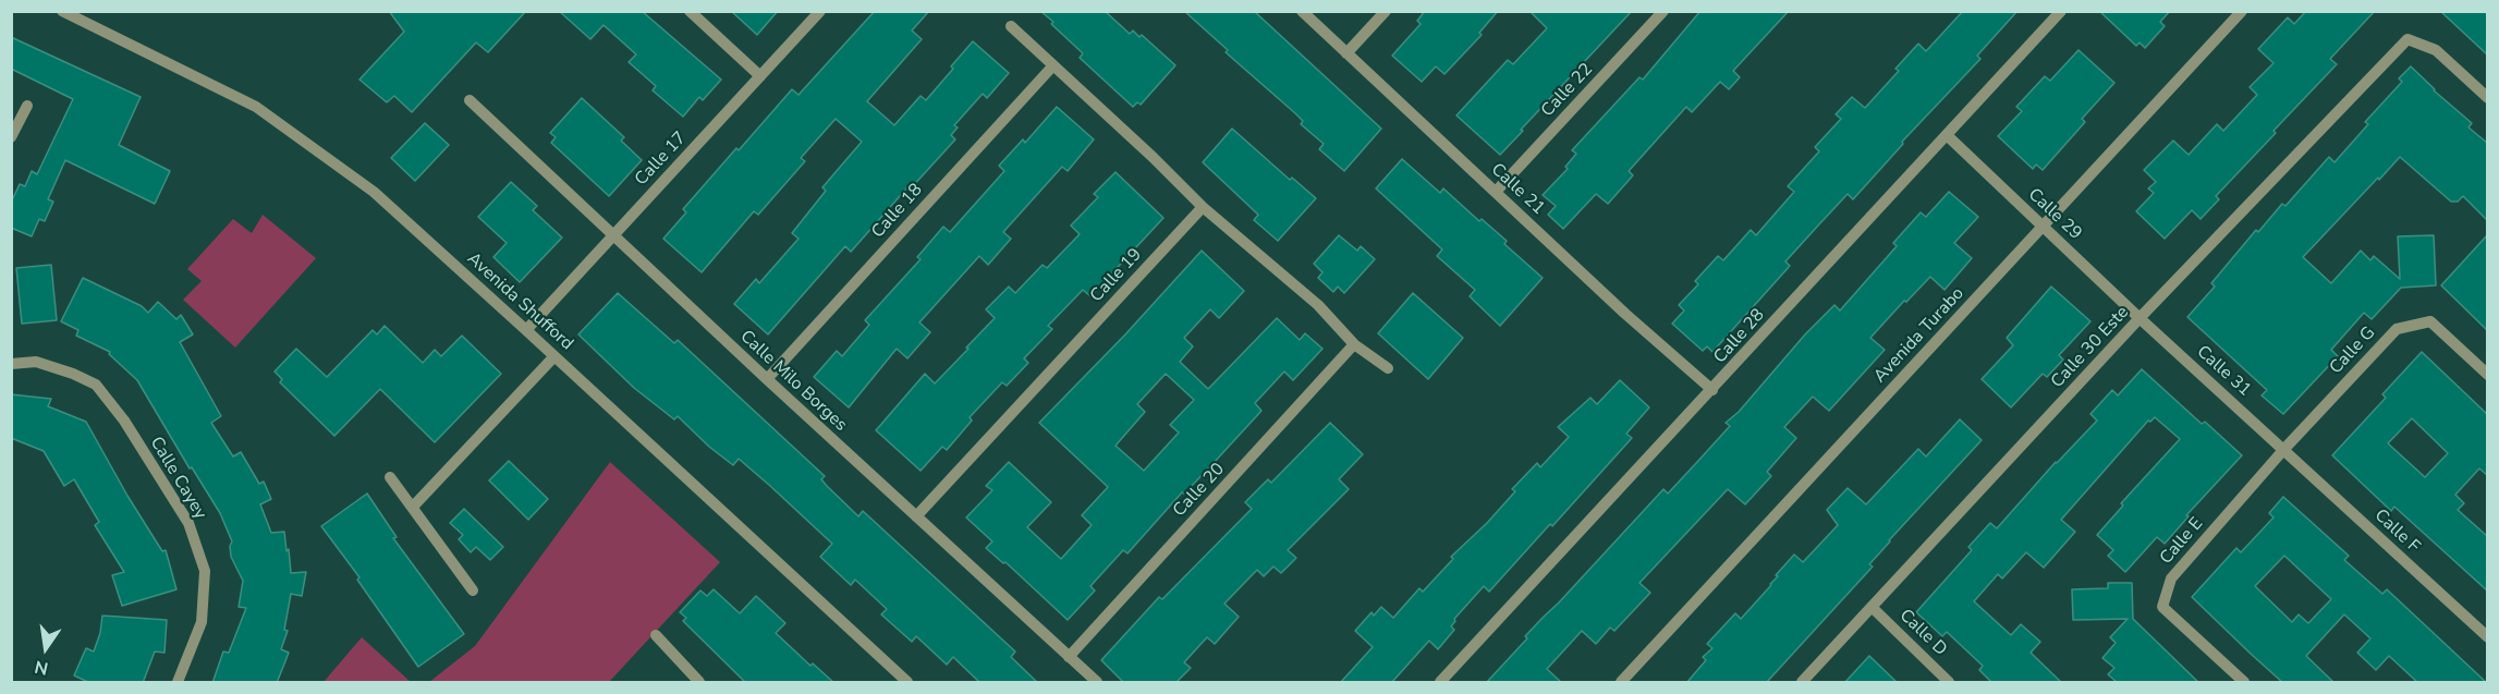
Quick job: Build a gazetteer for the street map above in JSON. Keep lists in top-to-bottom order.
{
  "streets": {
    "street": [
      "Calle 22",
      "Calle 17",
      "Calle 21",
      "Calle 18",
      "Calle 29",
      "Calle 19",
      "Avenida Shufford",
      "Avenida Turabo",
      "Calle 28",
      "Calle 30 Este",
      "Calle G",
      "Calle 31",
      "Calle Milo Borges",
      "Calle Cayey",
      "Calle 20",
      "Calle F",
      "Calle E",
      "Calle D"
    ]
  },
  "crossings": [
    ["Calle 22", "Calle 21"],
    ["Calle 17", "Avenida Shufford"],
    ["Calle 17", "Calle Milo Borges"],
    ["Calle 21", "Calle 28"],
    ["Calle 18", "Calle Milo Borges"],
    ["Calle 29", "Avenida Turabo"],
    ["Calle 29", "Calle 28"],
    ["Calle 29", "Calle 30 Este"],
    ["Calle 29", "Calle 31"],
    ["Calle 19", "Calle Milo Borges"],
    ["Calle 30 Este", "Calle 31"],
    ["Calle 30 Este", "Calle D"],
    ["Calle G", "Calle 31"],
    ["Calle G", "Calle F"],
    ["Calle G", "Calle E"],
    ["Calle 31", "Calle F"],
    ["Calle 31", "Calle E"],
    ["Calle Milo Borges", "Calle 20"],
    ["Calle F", "Calle E"]
  ],
  "north": "bottom"
}
